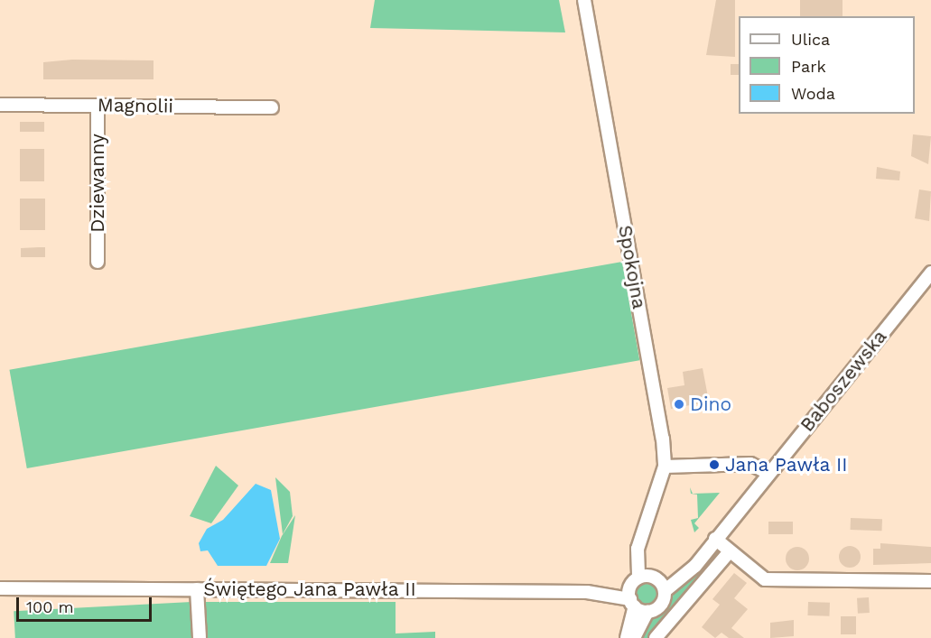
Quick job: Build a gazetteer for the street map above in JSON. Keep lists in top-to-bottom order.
{
  "streets": {
    "street": [
      "Magnolii",
      "Dziewanny",
      "Spokojna",
      "Baboszewska",
      "Świętego Jana Pawła II"
    ]
  },
  "crossings": [
    ["Magnolii", "Dziewanny"],
    ["Spokojna", "Baboszewska"],
    ["Spokojna", "Świętego Jana Pawła II"],
    ["Baboszewska", "Świętego Jana Pawła II"]
  ],
  "places": ["Dino", "Jana Pawła II"],
  "legend": ["Ulica", "Park", "Woda"],
  "scale_bar": "100 m"
}
